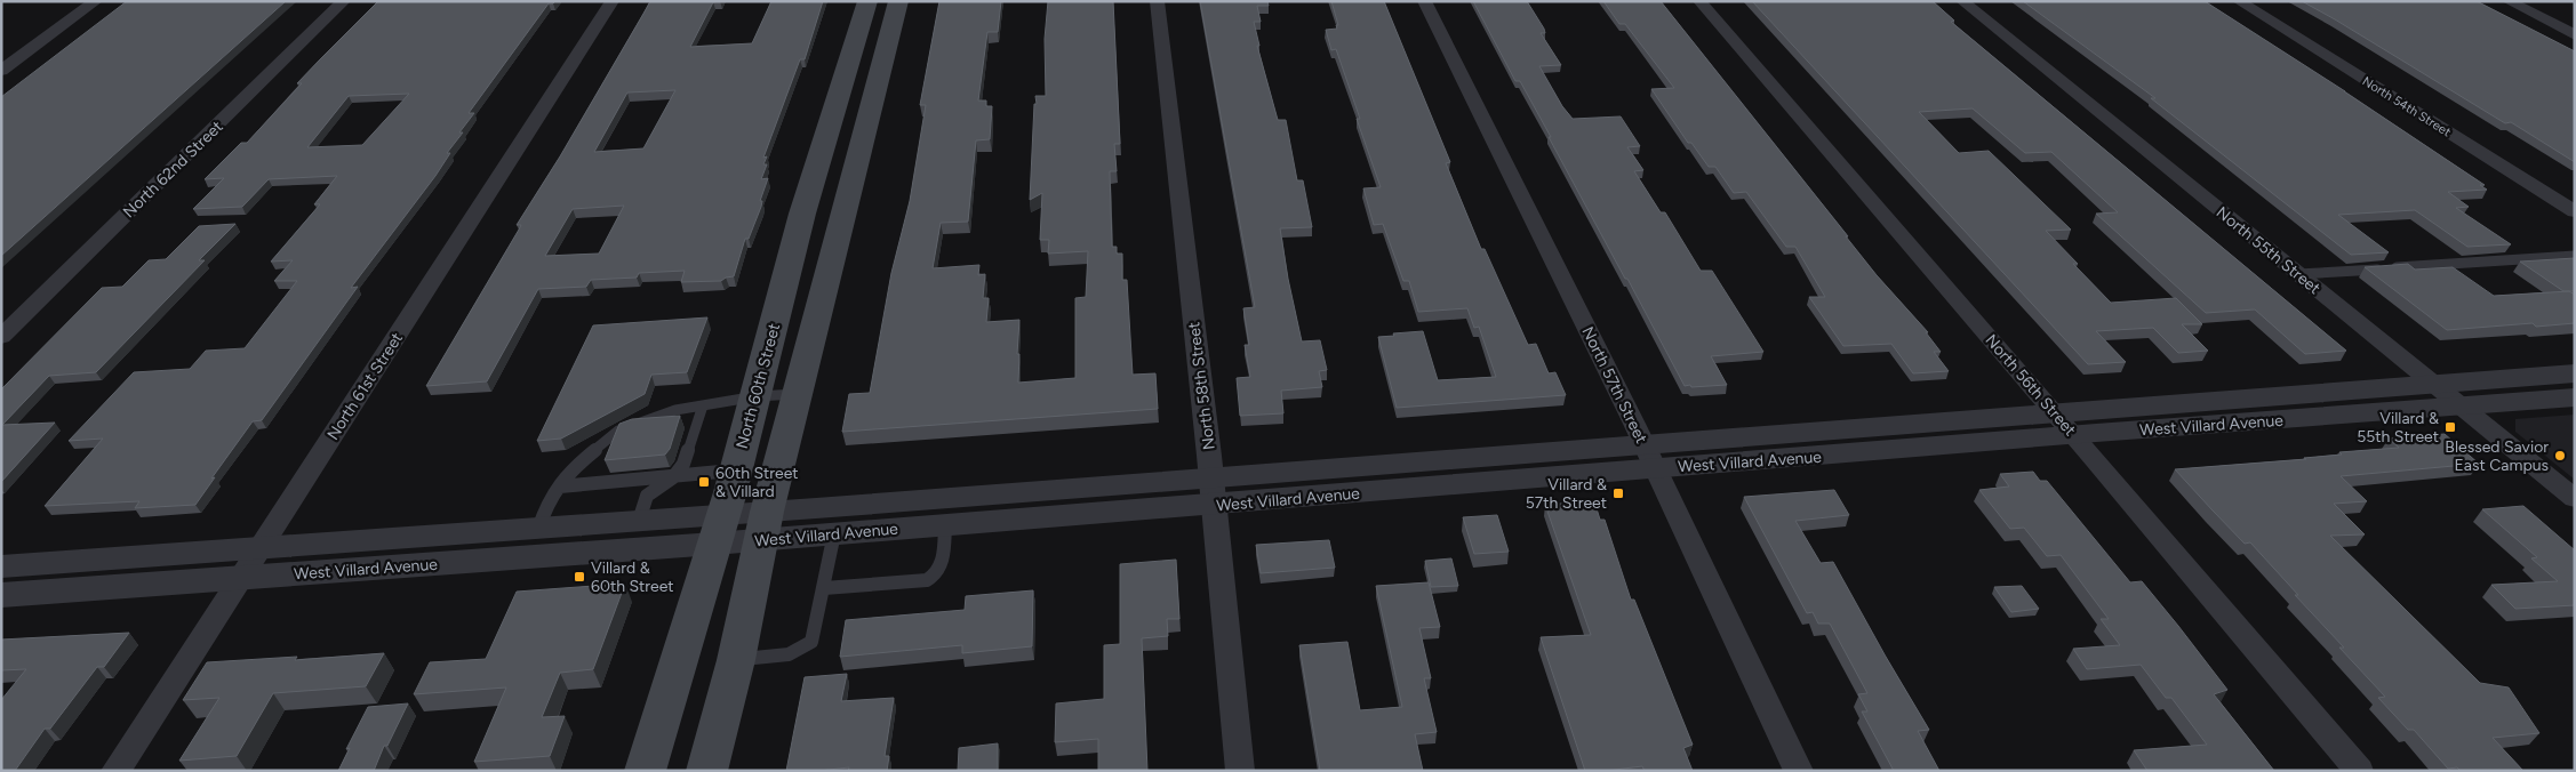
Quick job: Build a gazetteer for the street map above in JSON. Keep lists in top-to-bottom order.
{
  "streets": {
    "main road": ["North 60th Street"],
    "street": [
      "North 54th Street",
      "North 62nd Street",
      "North 55th Street",
      "North 57th Street",
      "North 56th Street",
      "North 61st Street",
      "North 58th Street",
      "West Villard Avenue"
    ]
  },
  "crossings": [
    ["North 55th Street", "West Villard Avenue"],
    ["North 57th Street", "West Villard Avenue"],
    ["North 56th Street", "West Villard Avenue"],
    ["North 61st Street", "West Villard Avenue"],
    ["North 60th Street", "West Villard Avenue"],
    ["North 58th Street", "West Villard Avenue"]
  ],
  "places": {
    "transit": [
      "Villard & 55th Street",
      "60th Street & Villard",
      "Villard & 57th Street",
      "Villard & 60th Street"
    ],
    "other": ["Blessed Savior East Campus"]
  }
}
